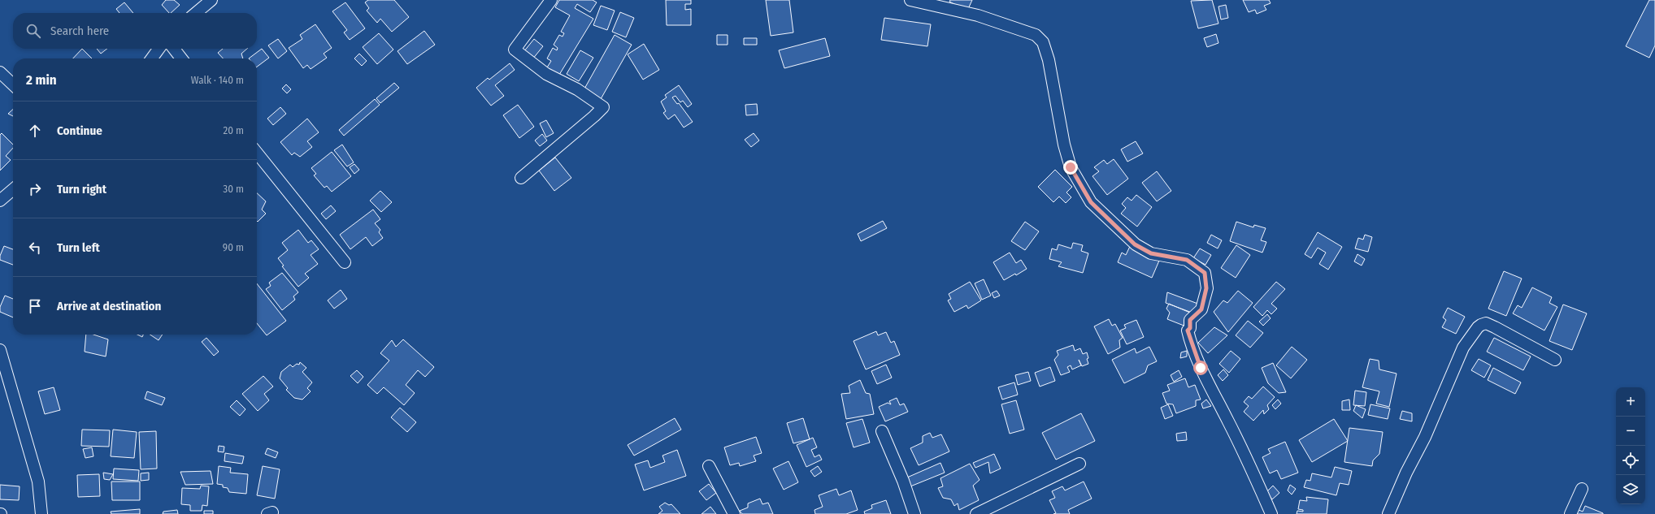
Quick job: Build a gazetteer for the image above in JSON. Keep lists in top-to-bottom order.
{
  "page": {
    "search": "Search here",
    "heading": ["2 min", "Walk · 140 m"],
    "list": [
      ["Continue", "20 m"],
      ["Turn right", "30 m"],
      ["Turn left", "90 m"],
      "Arrive at destination"
    ],
    "map_buttons": ["+", "−"]
  }
}
